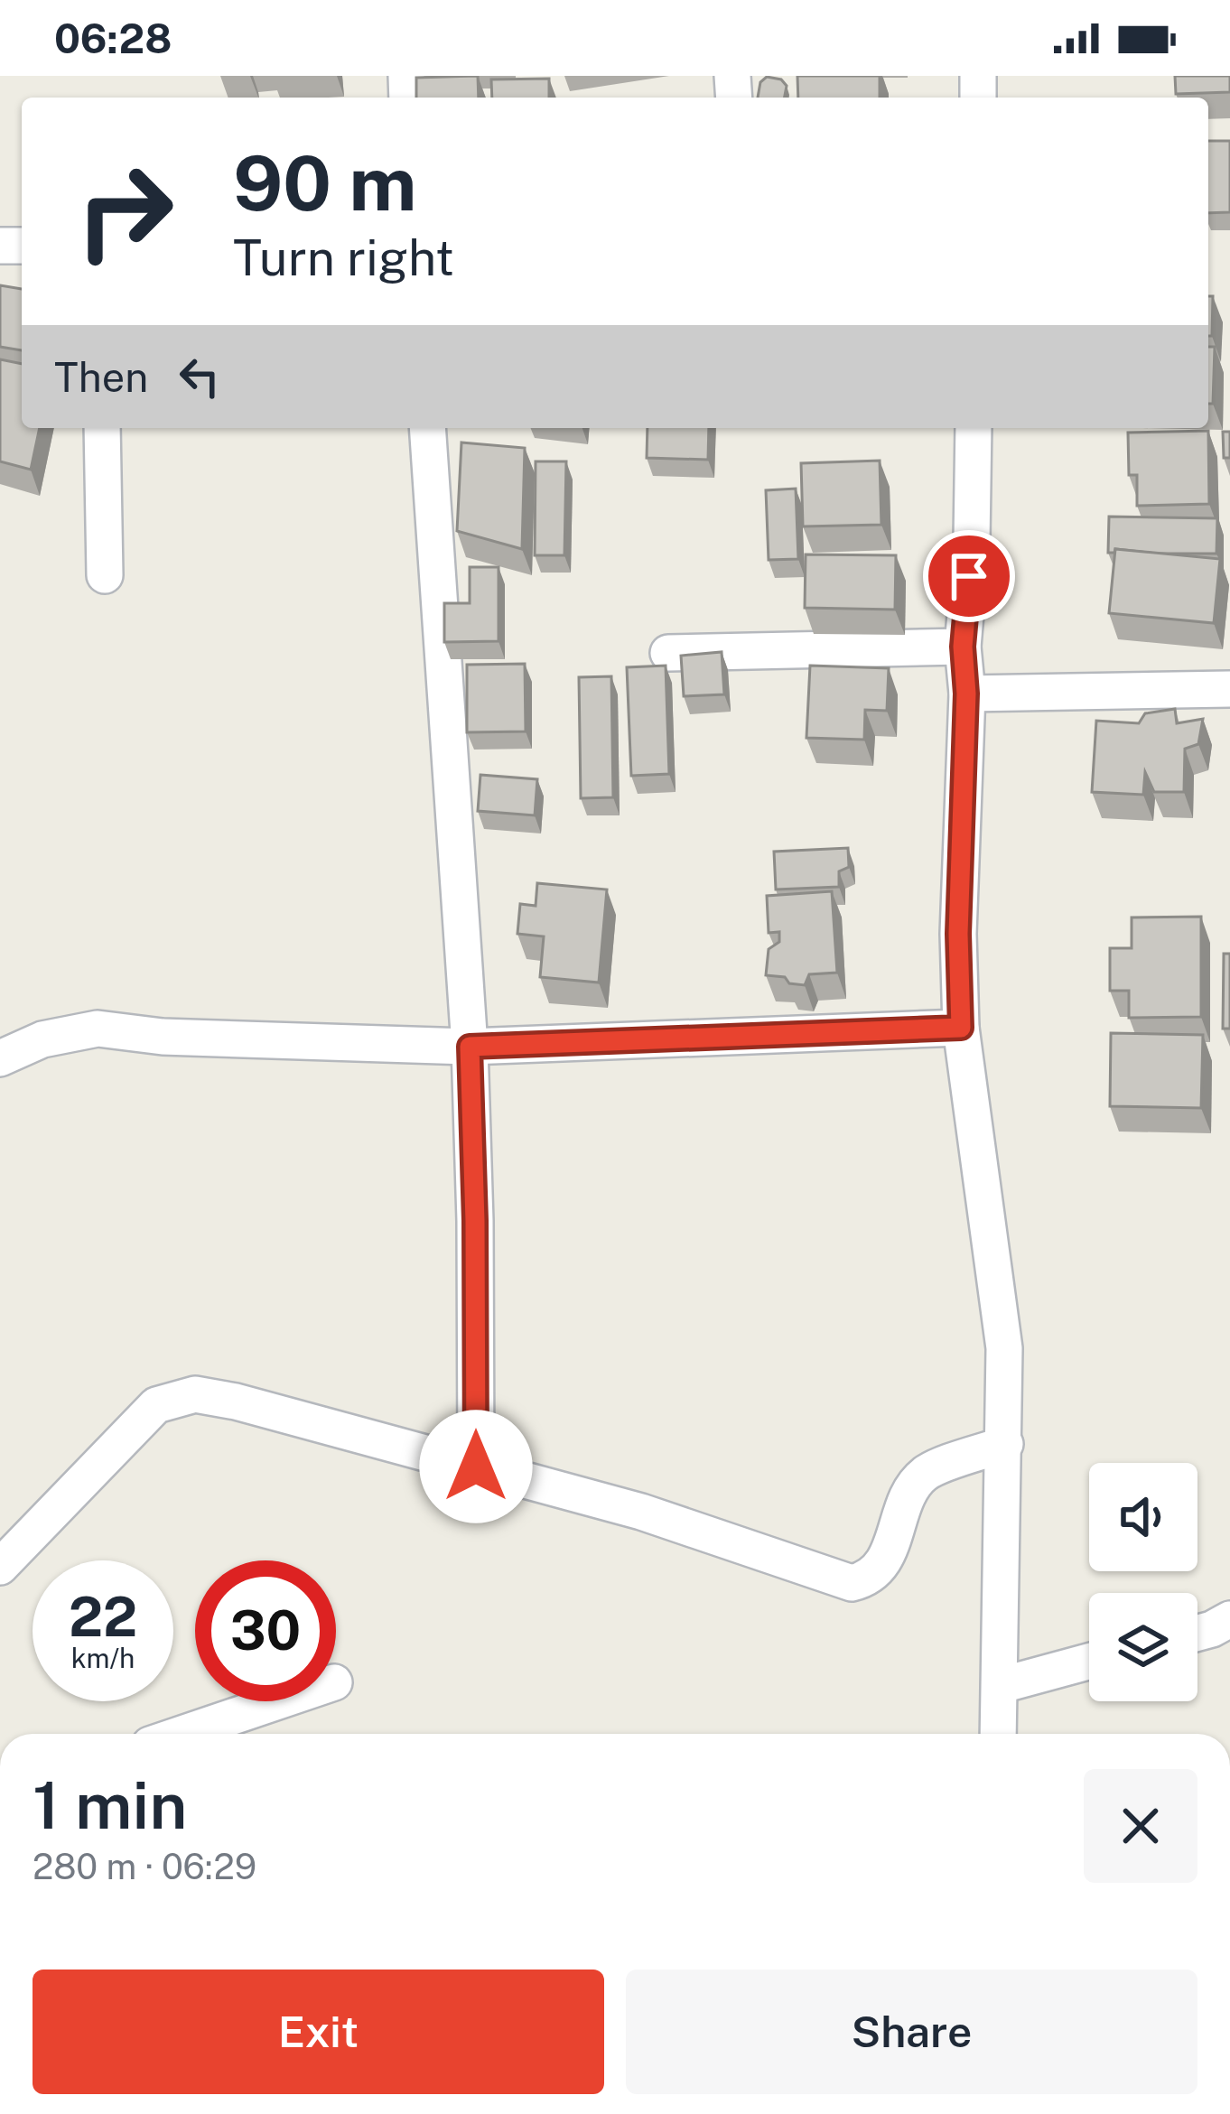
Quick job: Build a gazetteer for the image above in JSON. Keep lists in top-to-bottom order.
{
  "page": {
    "status": "06:28",
    "turn": ["90 m", "Turn right"],
    "then": "Then",
    "speed": "22 km/h",
    "limit": "30",
    "heading": ["1 min", "280 m · 06:29"],
    "buttons": ["Exit", "Share"]
  }
}
